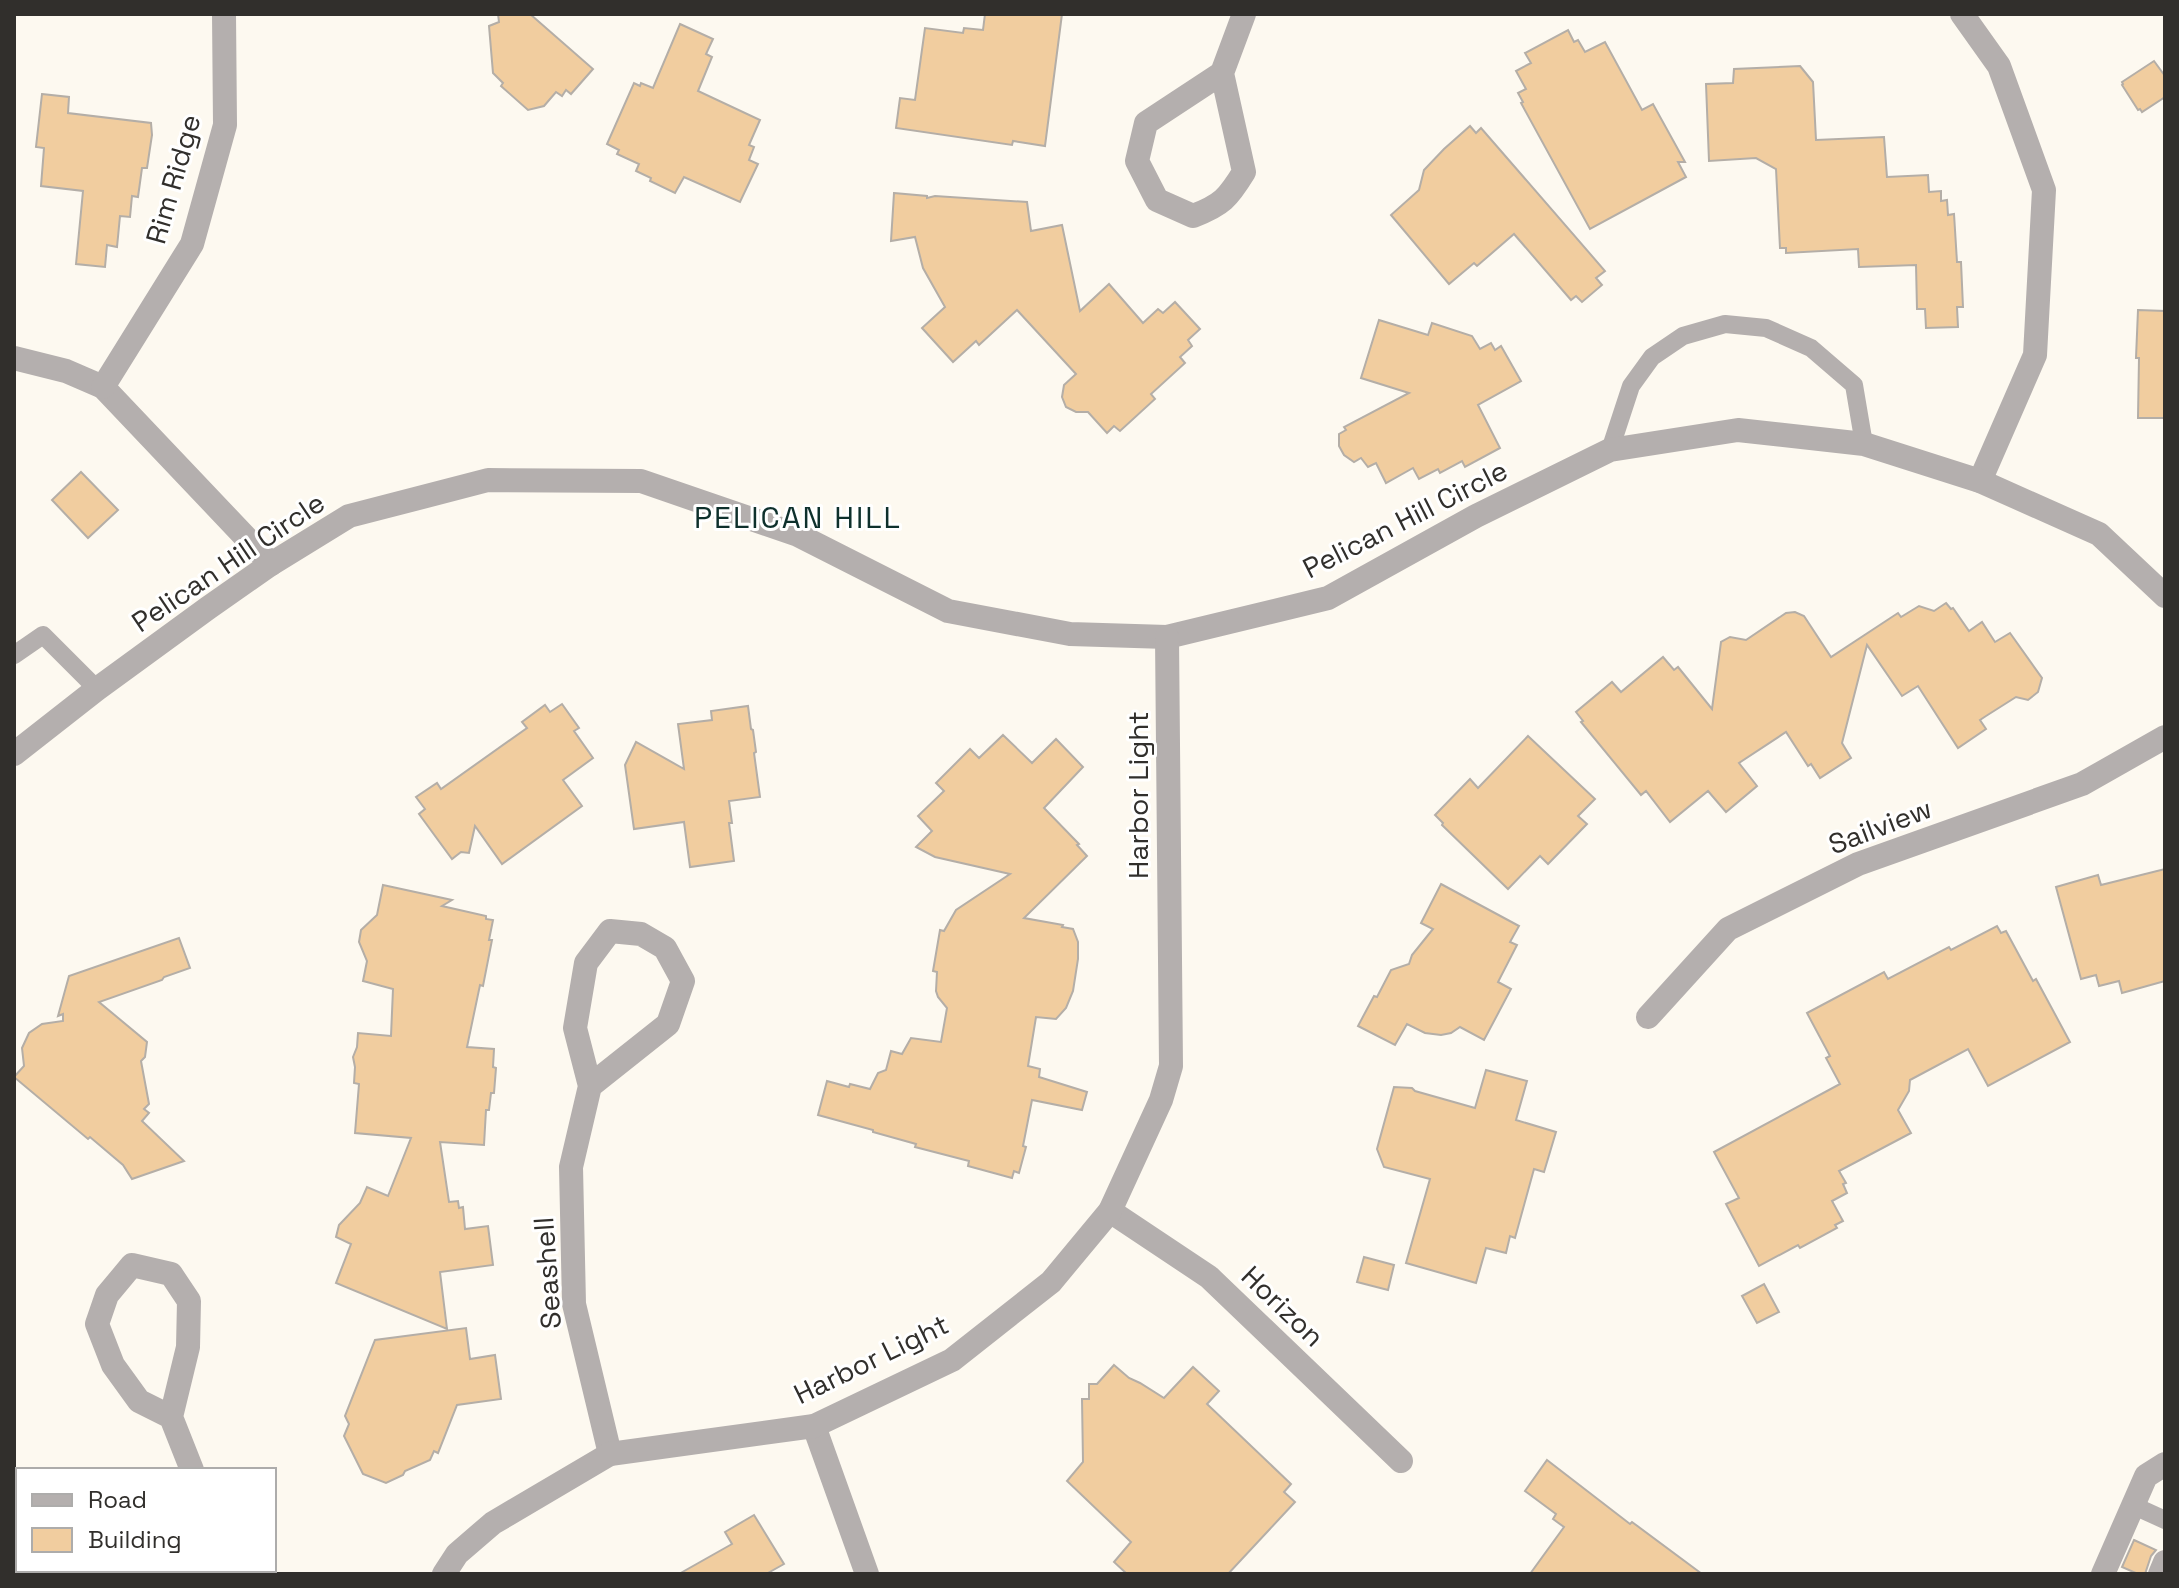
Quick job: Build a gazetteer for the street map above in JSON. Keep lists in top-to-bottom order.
{
  "streets": {
    "street": [
      "Rim Ridge",
      "Pelican Hill Circle",
      "Harbor Light",
      "Sailview",
      "Seashell",
      "Horizon"
    ]
  },
  "crossings": [
    ["Pelican Hill Circle", "Harbor Light"],
    ["Harbor Light", "Seashell"],
    ["Harbor Light", "Horizon"]
  ],
  "districts": ["PELICAN HILL"],
  "legend": ["Road", "Building"]
}
